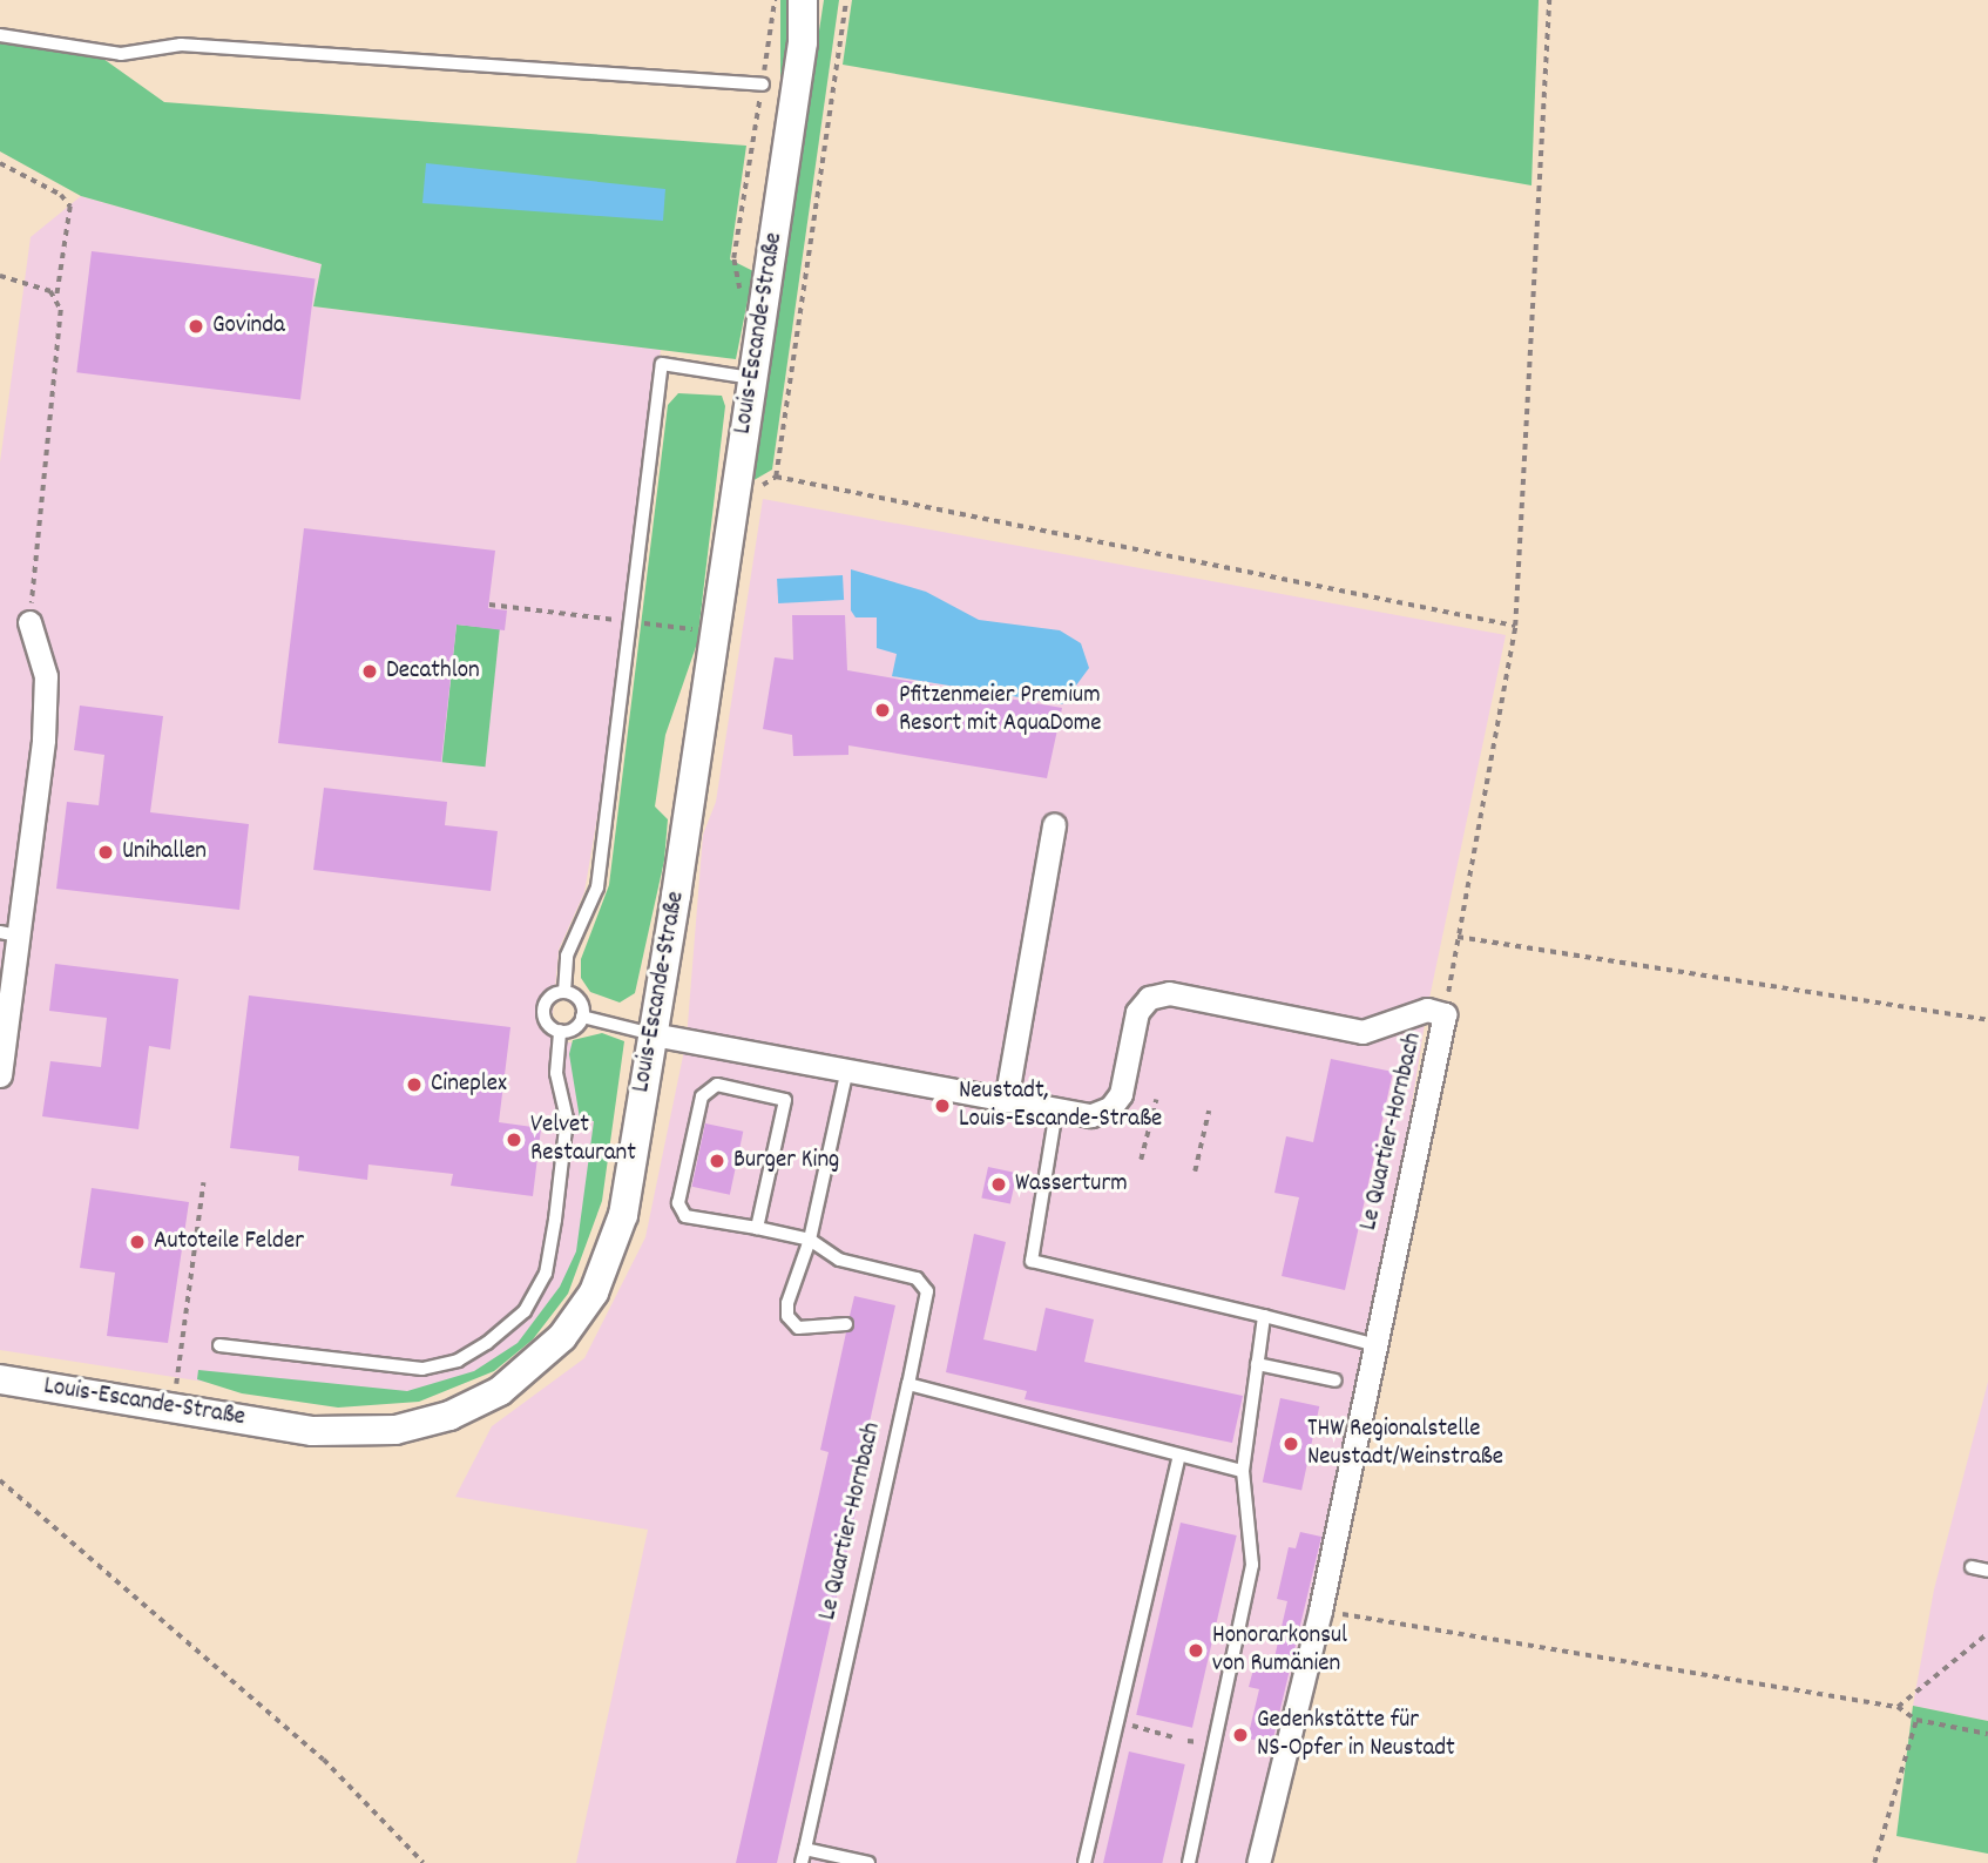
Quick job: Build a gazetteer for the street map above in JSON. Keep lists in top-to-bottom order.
{
  "streets": {
    "street": ["Louis-Escande-Straße", "Le Quartier-Hornbach"]
  },
  "crossings": [
    ["Louis-Escande-Straße", "Le Quartier-Hornbach"]
  ],
  "places": [
    "Govinda",
    "Decathlon",
    "Pfitzenmeier Premium Resort mit AquaDome",
    "Unihallen",
    "Cineplex",
    "Neustadt, Louis-Escande-Straße",
    "Velvet Restaurant",
    "Burger King",
    "Wasserturm",
    "Autoteile Felder",
    "THW Regionalstelle Neustadt/Weinstraße",
    "Honorarkonsul von Rumänien",
    "Gedenkstätte für NS-Opfer in Neustadt"
  ]
}
